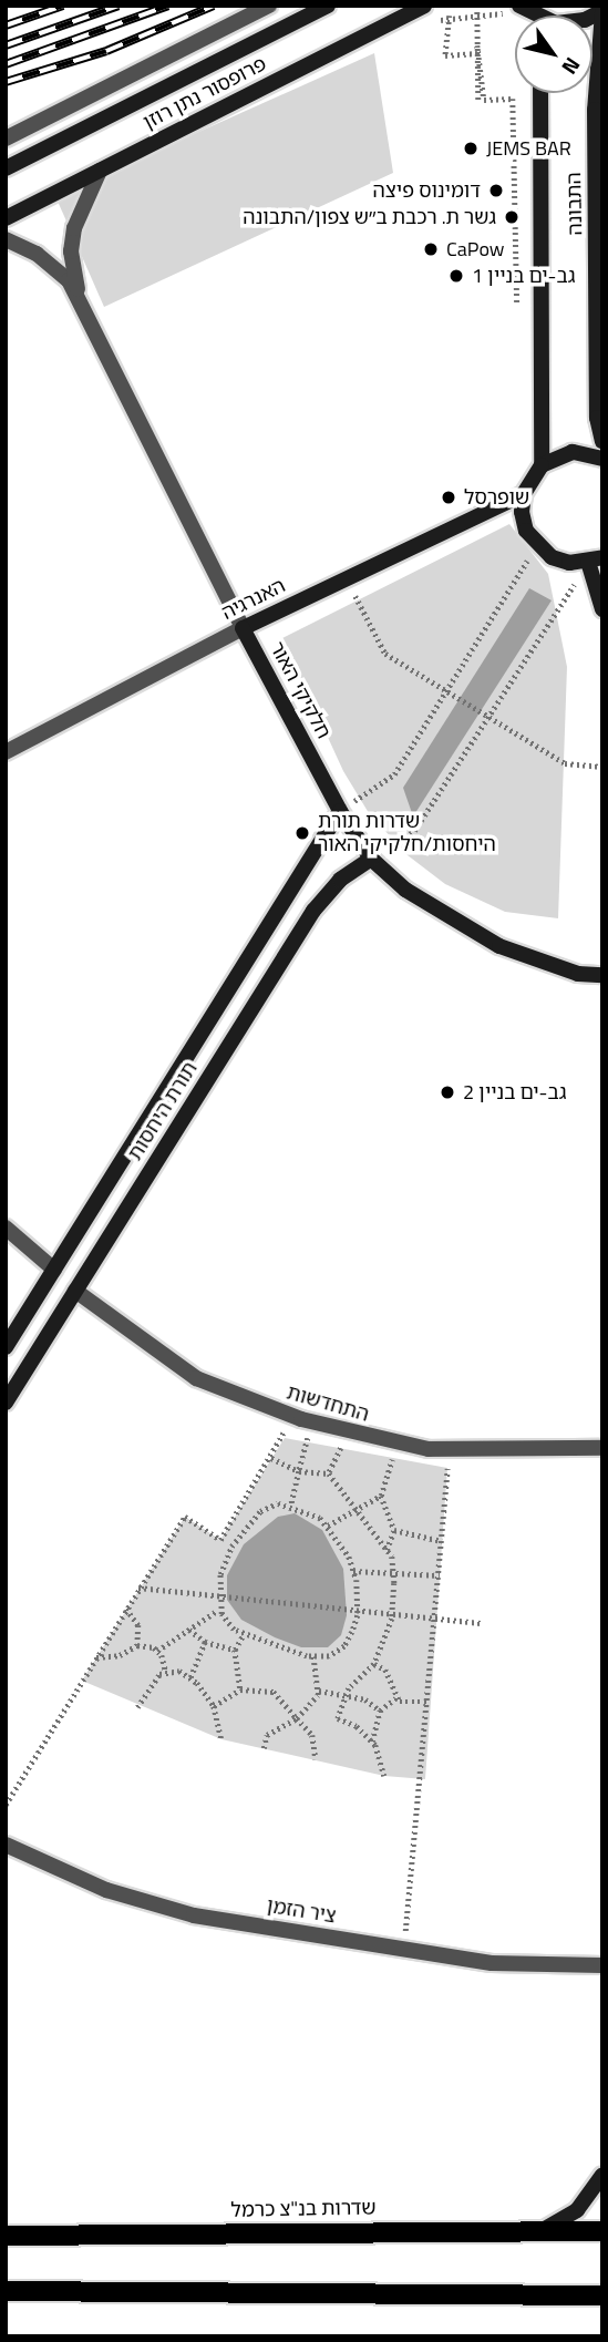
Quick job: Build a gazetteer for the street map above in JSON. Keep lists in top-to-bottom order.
{
  "streets": {
    "main road": ["שדרות בנ\"צ כרמל"],
    "street": [
      "פרופסור נתן רוזן",
      "התבונה",
      "האנרגיה",
      "חלקיקי האור",
      "תורת היחסות",
      "התחדשות",
      "ציר הזמן"
    ]
  },
  "crossings": [
    ["פרופסור נתן רוזן", "חלקיקי האור"],
    ["האנרגיה", "חלקיקי האור"],
    ["חלקיקי האור", "תורת היחסות"],
    ["תורת היחסות", "התחדשות"]
  ],
  "places": [
    "JEMS BAR",
    "דומינוס פיצה",
    "גשר ת. רכבת ב״ש צפון/התבונה",
    "CaPow",
    "גב-ים בניין 1",
    "שופרסל",
    "שדרות תורת היחסות/חלקיקי האור",
    "גב-ים בניין 2"
  ],
  "north": "bottom right"
}
